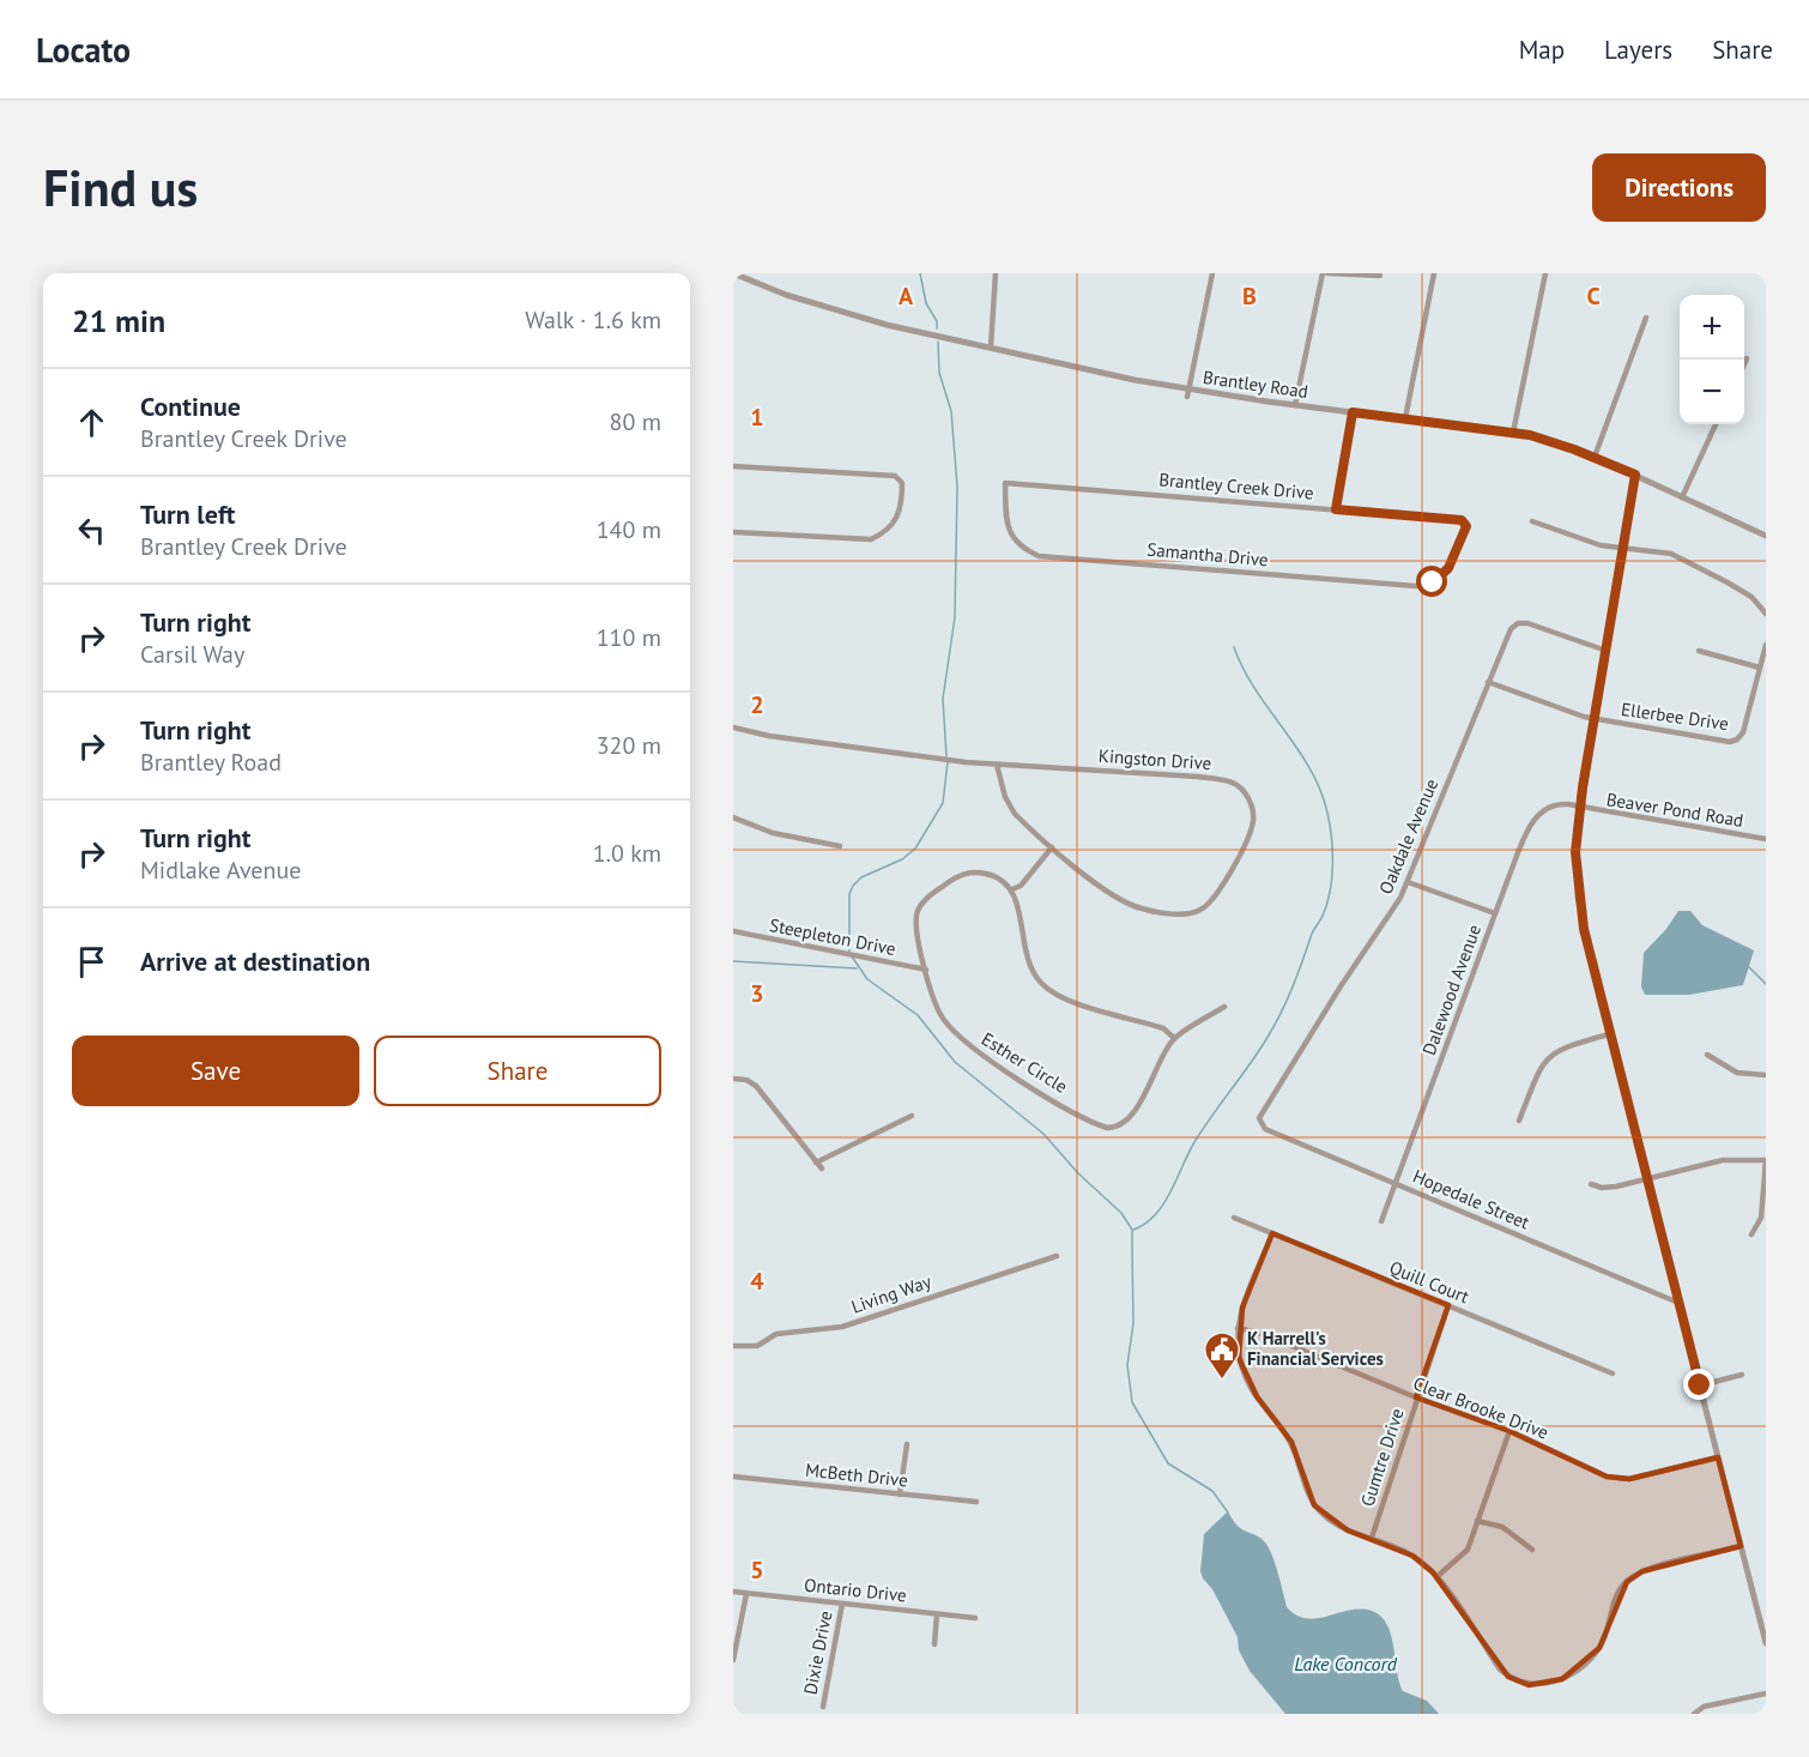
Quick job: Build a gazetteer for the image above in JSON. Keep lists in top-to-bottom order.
{
  "streets": {
    "street": [
      "Brantley Road",
      "Brantley Creek Drive",
      "Samantha Drive",
      "Ellerbee Drive",
      "Kingston Drive",
      "Beaver Pond Road",
      "Oakdale Avenue",
      "Steepleton Drive",
      "Dalewood Avenue",
      "Esther Circle",
      "Hopedale Street",
      "Quill Court",
      "Living Way",
      "Clear Brooke Drive",
      "Gumtre Drive",
      "McBeth Drive",
      "Ontario Drive",
      "Dixie Drive"
    ]
  },
  "crossings": [
    ["Brantley Creek Drive", "Samantha Drive"],
    ["Beaver Pond Road", "Dalewood Avenue"],
    ["Oakdale Avenue", "Hopedale Street"],
    ["Steepleton Drive", "Esther Circle"],
    ["Dalewood Avenue", "Hopedale Street"],
    ["Quill Court", "Gumtre Drive"],
    ["Clear Brooke Drive", "Gumtre Drive"],
    ["Ontario Drive", "Dixie Drive"]
  ],
  "water": ["Lake Concord"],
  "places": {
    "public building": ["K Harrell's Financial Services"]
  },
  "page": {
    "header": "Locato",
    "nav": ["Map", "Layers", "Share"],
    "buttons": [
      "Directions",
      ["Save", "Share"]
    ],
    "title": "Find us",
    "heading": ["21 min", "Walk · 1.6 km"],
    "map_buttons": ["+", "−"],
    "list": [
      ["Continue", "Brantley Creek Drive", "80 m"],
      ["Turn left", "Brantley Creek Drive", "140 m"],
      ["Turn right", "Carsil Way", "110 m"],
      ["Turn right", "Brantley Road", "320 m"],
      ["Turn right", "Midlake Avenue", "1.0 km"],
      "Arrive at destination"
    ]
  },
  "grid": {
    "columns": ["A", "B", "C"],
    "rows": [
      "1",
      "2",
      "3",
      "4",
      "5"
    ]
  }
}
